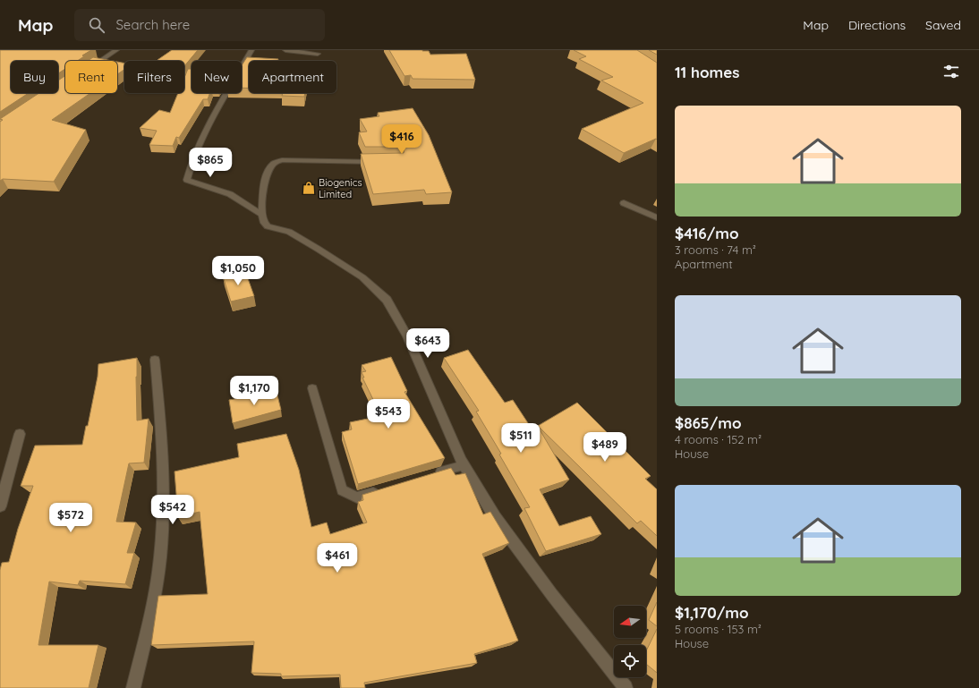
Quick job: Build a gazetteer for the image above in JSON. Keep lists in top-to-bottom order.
{
  "places": {
    "shop": ["Biogenics Limited"]
  },
  "north": "left",
  "page": {
    "header": "Map",
    "search": "Search here",
    "nav": ["Map", "Directions", "Saved"],
    "heading": "11 homes",
    "chip": [
      "Buy",
      "Rent",
      "Filters",
      "New",
      "Apartment"
    ],
    "list": [
      {
        "name": "$416/mo",
        "note": "3 rooms · 74 m² · Apartment"
      },
      {
        "name": "$865/mo",
        "note": "4 rooms · 152 m² · House"
      },
      {
        "name": "$1,170/mo",
        "note": "5 rooms · 153 m² · House"
      }
    ],
    "price": [
      "$416",
      "$865",
      "$1,050",
      "$643",
      "$1,170",
      "$543",
      "$511",
      "$489",
      "$542",
      "$572",
      "$461"
    ]
  }
}
